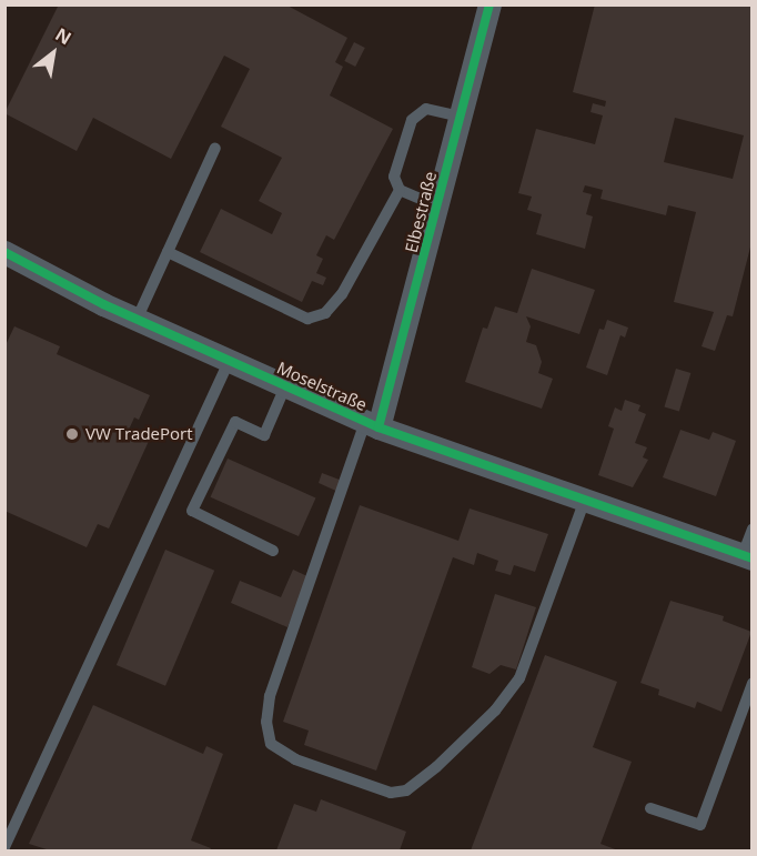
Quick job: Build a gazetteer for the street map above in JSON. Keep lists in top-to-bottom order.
{
  "streets": {
    "street": ["Elbestraße", "Moselstraße"]
  },
  "crossings": [
    ["Elbestraße", "Moselstraße"]
  ],
  "places": ["VW TradePort"],
  "north": "top right"
}
